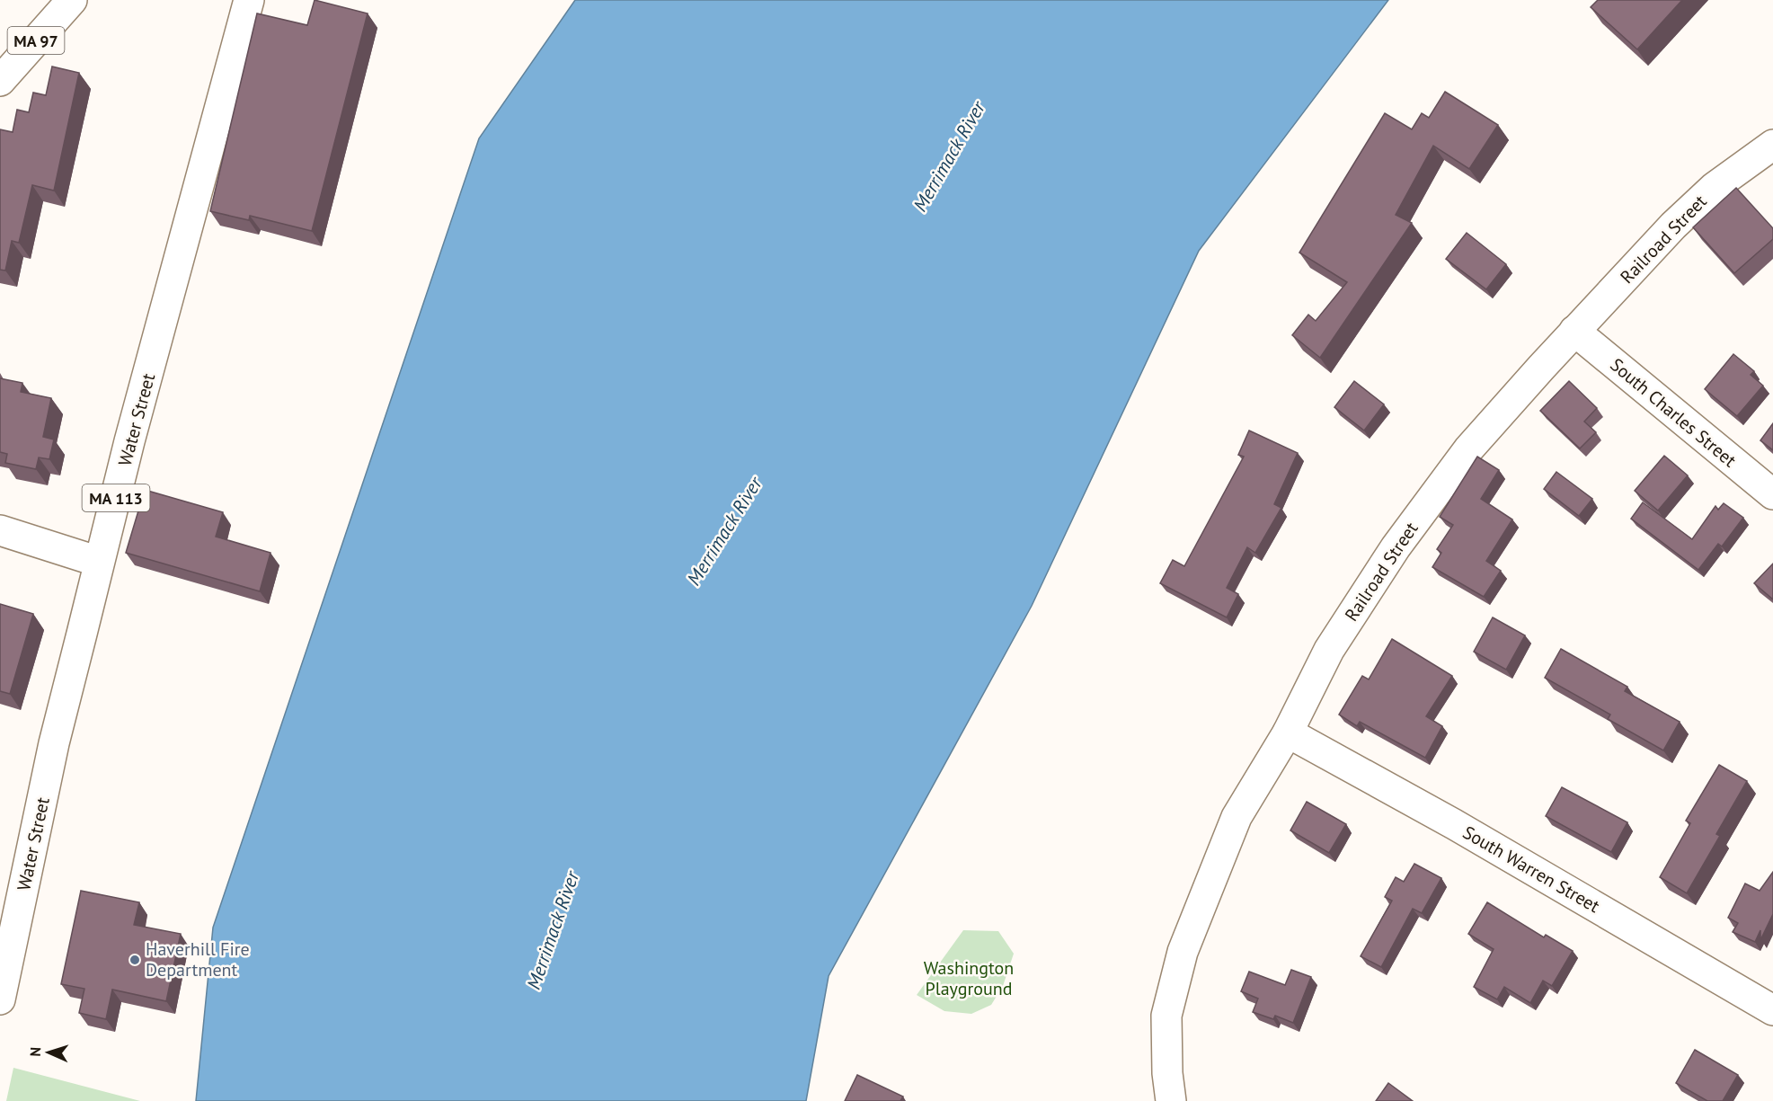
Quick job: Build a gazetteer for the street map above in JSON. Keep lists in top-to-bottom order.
{
  "streets": {
    "street": [
      "MA 97",
      "Railroad Street",
      "South Charles Street",
      "Water Street",
      "MA 113",
      "South Warren Street"
    ]
  },
  "crossings": [
    ["Railroad Street", "South Charles Street"],
    ["Railroad Street", "South Warren Street"]
  ],
  "water": ["Merrimack River"],
  "parks": ["Washington Playground"],
  "places": ["Haverhill Fire Department"],
  "north": "left"
}
